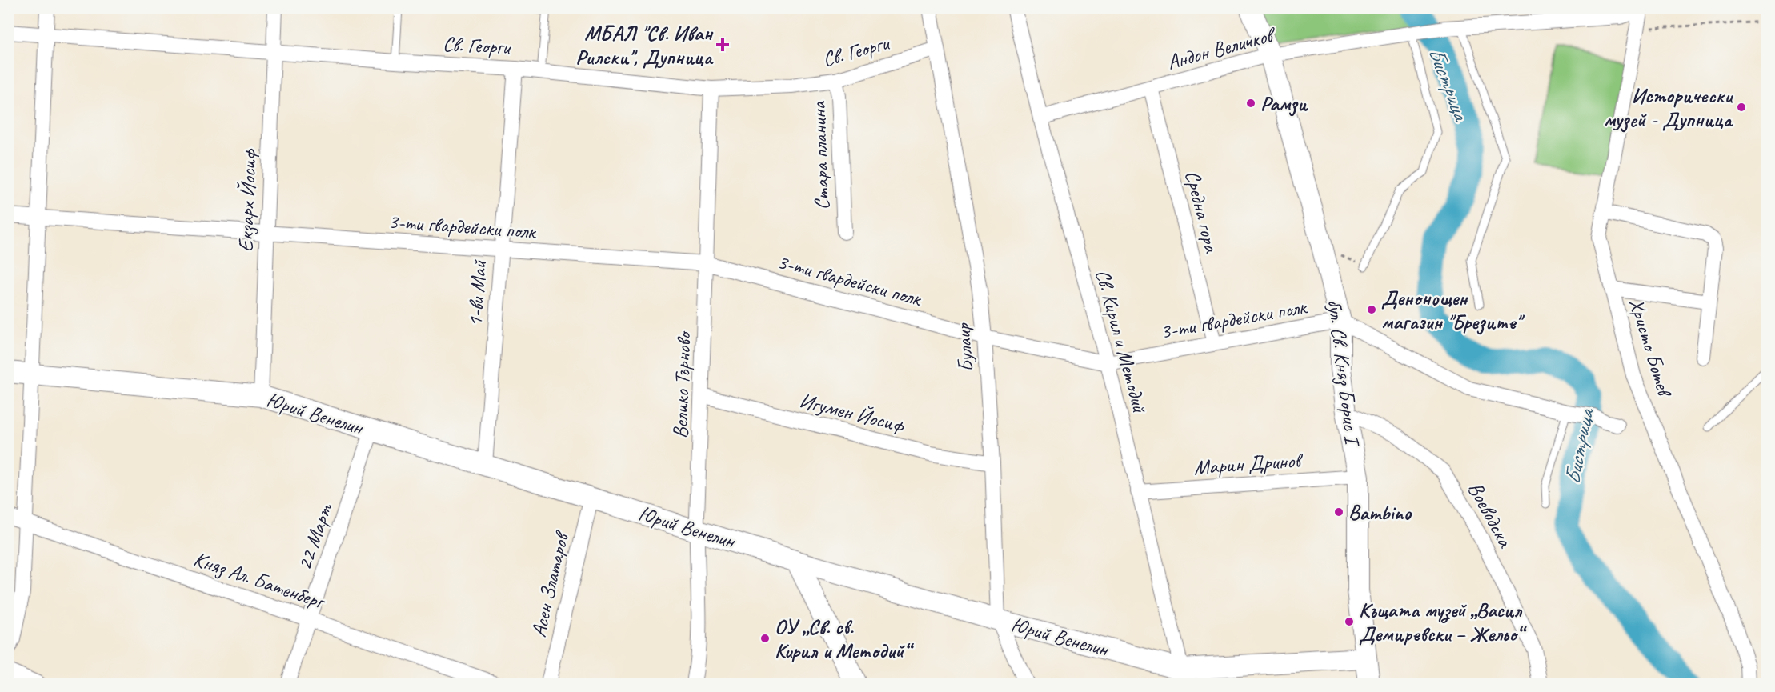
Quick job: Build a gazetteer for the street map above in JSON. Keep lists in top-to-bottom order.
{
  "streets": {
    "street": [
      "Св. Георги",
      "Андон Величков",
      "Стара планина",
      "Екзарх Йосиф",
      "Средна гора",
      "3-ти гвардейски полк",
      "1-ви Май",
      "Св. Кирил и Методий",
      "Христо Ботев",
      "Булаир",
      "бул. Св. Княз Борис I",
      "Велико Търново",
      "Игумен Йосиф",
      "Юрий Венелин",
      "Марин Дринов",
      "Воеводска",
      "22 Март",
      "Княз Ал. Батенберг",
      "Асен Златаров"
    ]
  },
  "crossings": [
    ["Св. Георги", "Стара планина"],
    ["Св. Георги", "Екзарх Йосиф"],
    ["Св. Георги", "1-ви Май"],
    ["Св. Георги", "Булаир"],
    ["Св. Георги", "Велико Търново"],
    ["Андон Величков", "Средна гора"],
    ["Андон Величков", "Св. Кирил и Методий"],
    ["Андон Величков", "Христо Ботев"],
    ["Андон Величков", "бул. Св. Княз Борис I"],
    ["Екзарх Йосиф", "3-ти гвардейски полк"],
    ["Екзарх Йосиф", "Юрий Венелин"],
    ["Средна гора", "3-ти гвардейски полк"],
    ["3-ти гвардейски полк", "1-ви Май"],
    ["3-ти гвардейски полк", "Св. Кирил и Методий"],
    ["3-ти гвардейски полк", "Булаир"],
    ["3-ти гвардейски полк", "бул. Св. Княз Борис I"],
    ["3-ти гвардейски полк", "Велико Търново"],
    ["1-ви Май", "Юрий Венелин"],
    ["Св. Кирил и Методий", "Юрий Венелин"],
    ["Св. Кирил и Методий", "Марин Дринов"],
    ["Булаир", "Игумен Йосиф"],
    ["Булаир", "Юрий Венелин"],
    ["бул. Св. Княз Борис I", "Юрий Венелин"],
    ["бул. Св. Княз Борис I", "Марин Дринов"],
    ["бул. Св. Княз Борис I", "Воеводска"],
    ["Велико Търново", "Игумен Йосиф"],
    ["Велико Търново", "Юрий Венелин"],
    ["Юрий Венелин", "22 Март"],
    ["Юрий Венелин", "Асен Златаров"],
    ["22 Март", "Княз Ал. Батенберг"]
  ],
  "water": ["Бистрица"],
  "places": {
    "health": ["МБАЛ \"Св. Иван Рилски\", Дупница"],
    "other": [
      "Рамзи",
      "Исторически музей - Дупница",
      "Денонощен магазин \"Брезите\"",
      "Bambino",
      "Къщата музей „Васил Демиревски – Жельо“",
      "ОУ „Св. св. Кирил и Методий“"
    ]
  }
}
